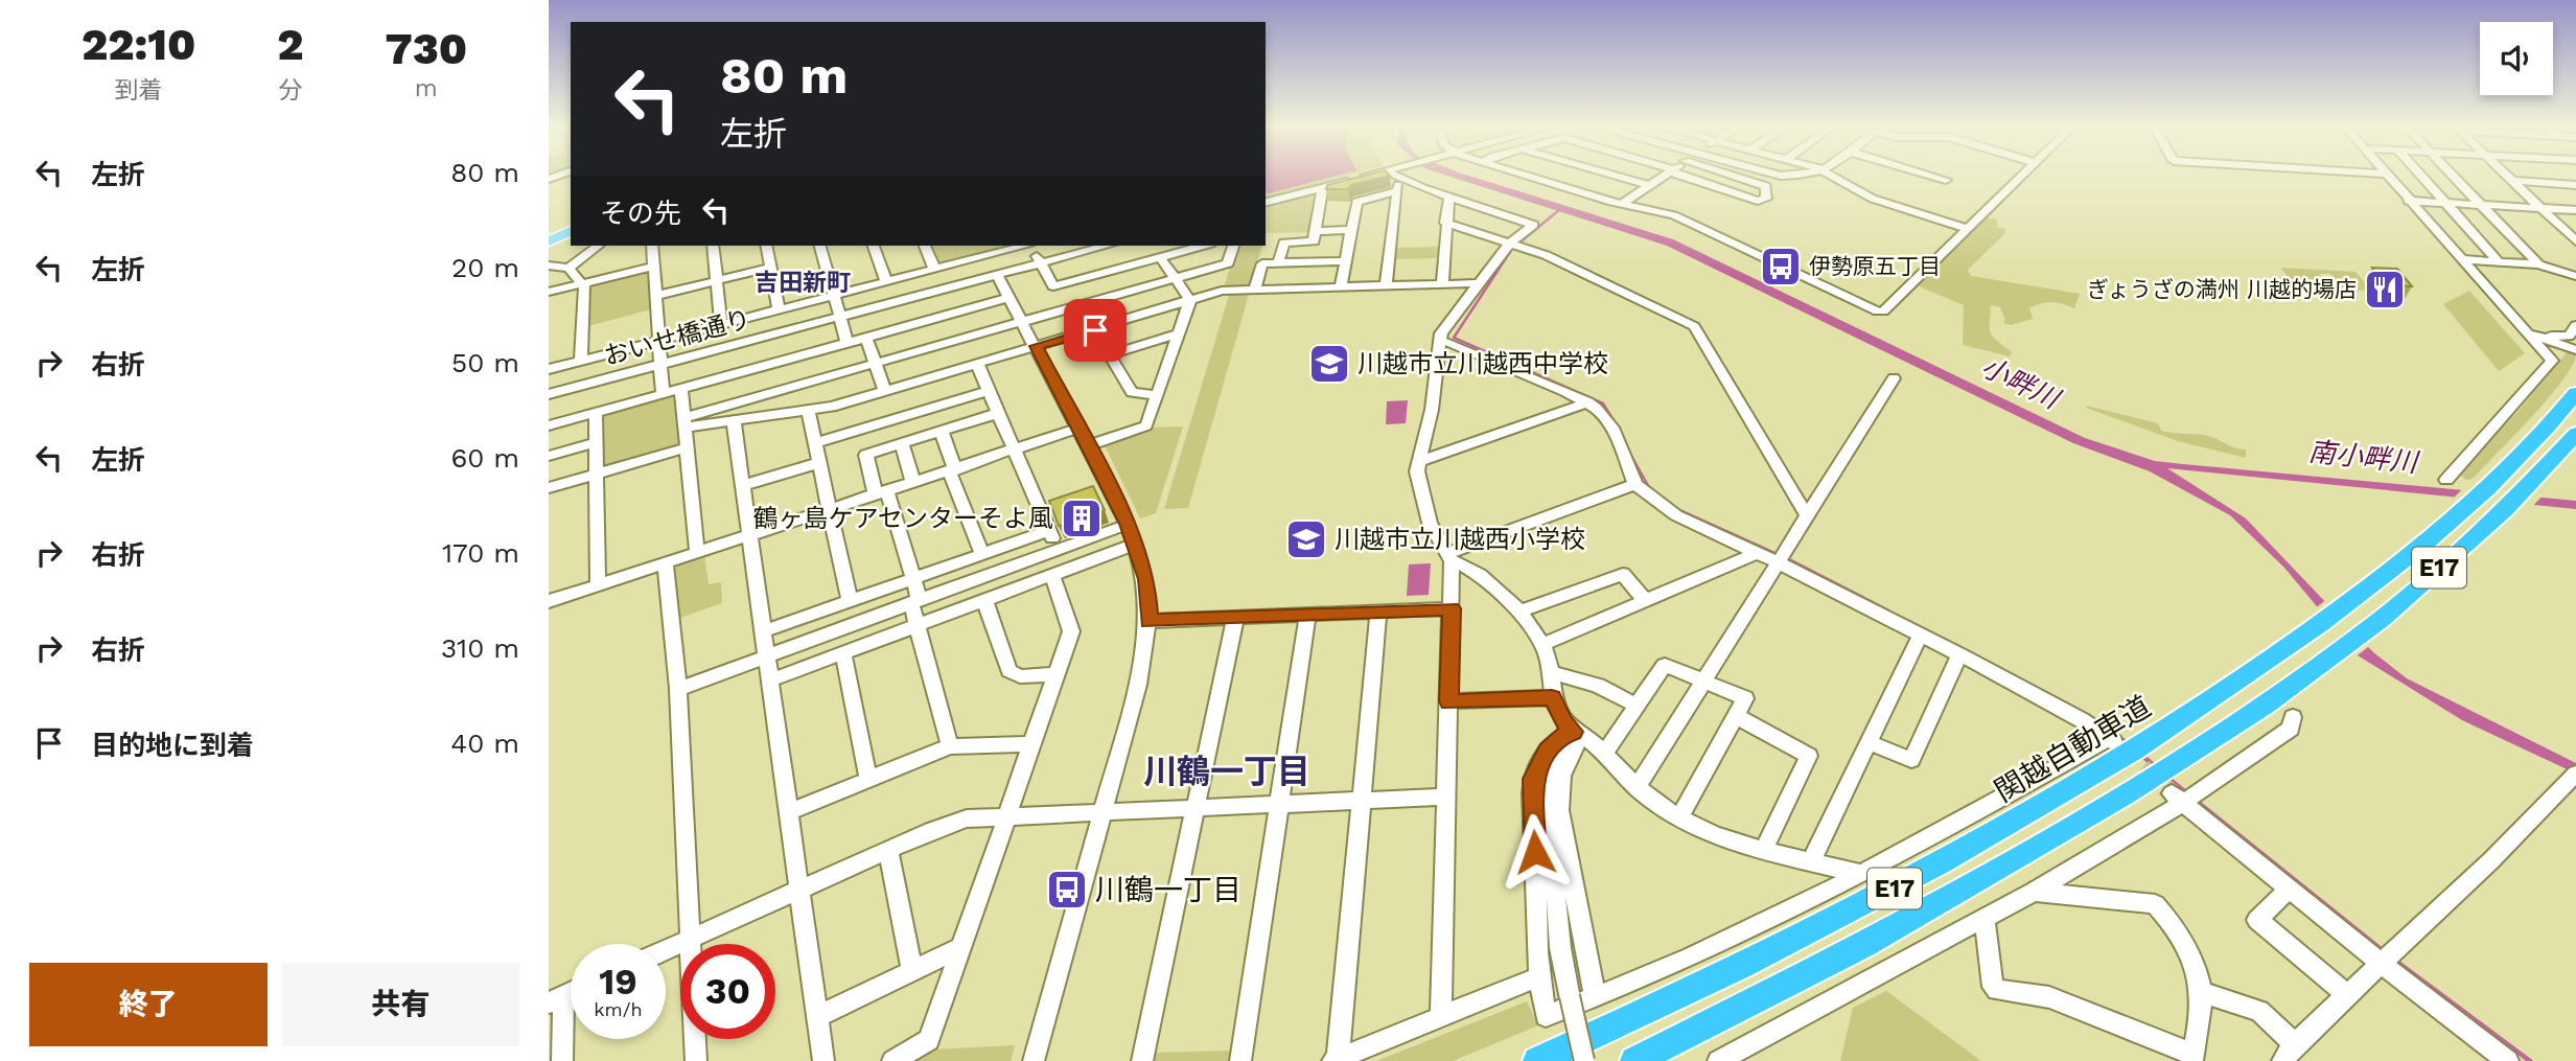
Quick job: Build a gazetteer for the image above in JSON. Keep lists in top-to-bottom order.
{
  "streets": {
    "highway": ["E17", "関越自動車道"],
    "street": ["おいせ橋通り"]
  },
  "districts": ["吉田新町", "川鶴一丁目"],
  "water": ["小畔川", "南小畔川"],
  "places": {
    "bus stop": ["伊勢原五丁目", "川鶴一丁目"],
    "restaurant": ["ぎょうざの満州 川越的場店"],
    "school or university": ["川越市立川越西中学校", "川越市立川越西小学校"],
    "building": ["鶴ヶ島ケアセンターそよ風"]
  },
  "page": {
    "eta": [
      "22:10",
      "到着",
      "2",
      "分",
      "730",
      "m"
    ],
    "turn": ["80 m", "左折"],
    "list": [
      {
        "name": "左折",
        "value": "80 m"
      },
      {
        "name": "左折",
        "value": "20 m"
      },
      {
        "name": "右折",
        "value": "50 m"
      },
      {
        "name": "左折",
        "value": "60 m"
      },
      {
        "name": "右折",
        "value": "170 m"
      },
      {
        "name": "右折",
        "value": "310 m"
      },
      {
        "name": "目的地に到着",
        "value": "40 m"
      }
    ],
    "then": "その先",
    "speed": "19 km/h",
    "limit": "30",
    "buttons": ["終了", "共有"]
  }
}
